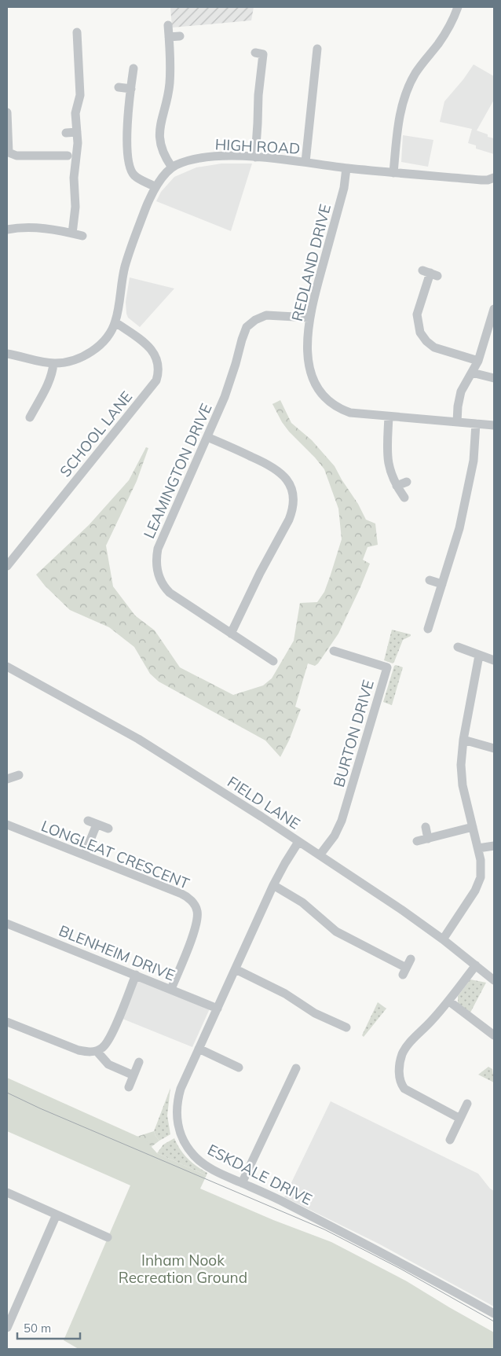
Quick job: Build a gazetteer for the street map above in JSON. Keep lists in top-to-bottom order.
{
  "streets": {
    "street": [
      "HIGH ROAD",
      "REDLAND DRIVE",
      "SCHOOL LANE",
      "LEAMINGTON DRIVE",
      "BURTON DRIVE",
      "FIELD LANE",
      "LONGLEAT CRESCENT",
      "BLENHEIM DRIVE",
      "ESKDALE DRIVE"
    ]
  },
  "crossings": [
    ["HIGH ROAD", "REDLAND DRIVE"],
    ["HIGH ROAD", "SCHOOL LANE"],
    ["REDLAND DRIVE", "LEAMINGTON DRIVE"],
    ["BURTON DRIVE", "FIELD LANE"],
    ["FIELD LANE", "ESKDALE DRIVE"],
    ["LONGLEAT CRESCENT", "BLENHEIM DRIVE"],
    ["BLENHEIM DRIVE", "ESKDALE DRIVE"]
  ],
  "parks": ["Inham Nook Recreation Ground"],
  "scale_bar": "50 m"
}
